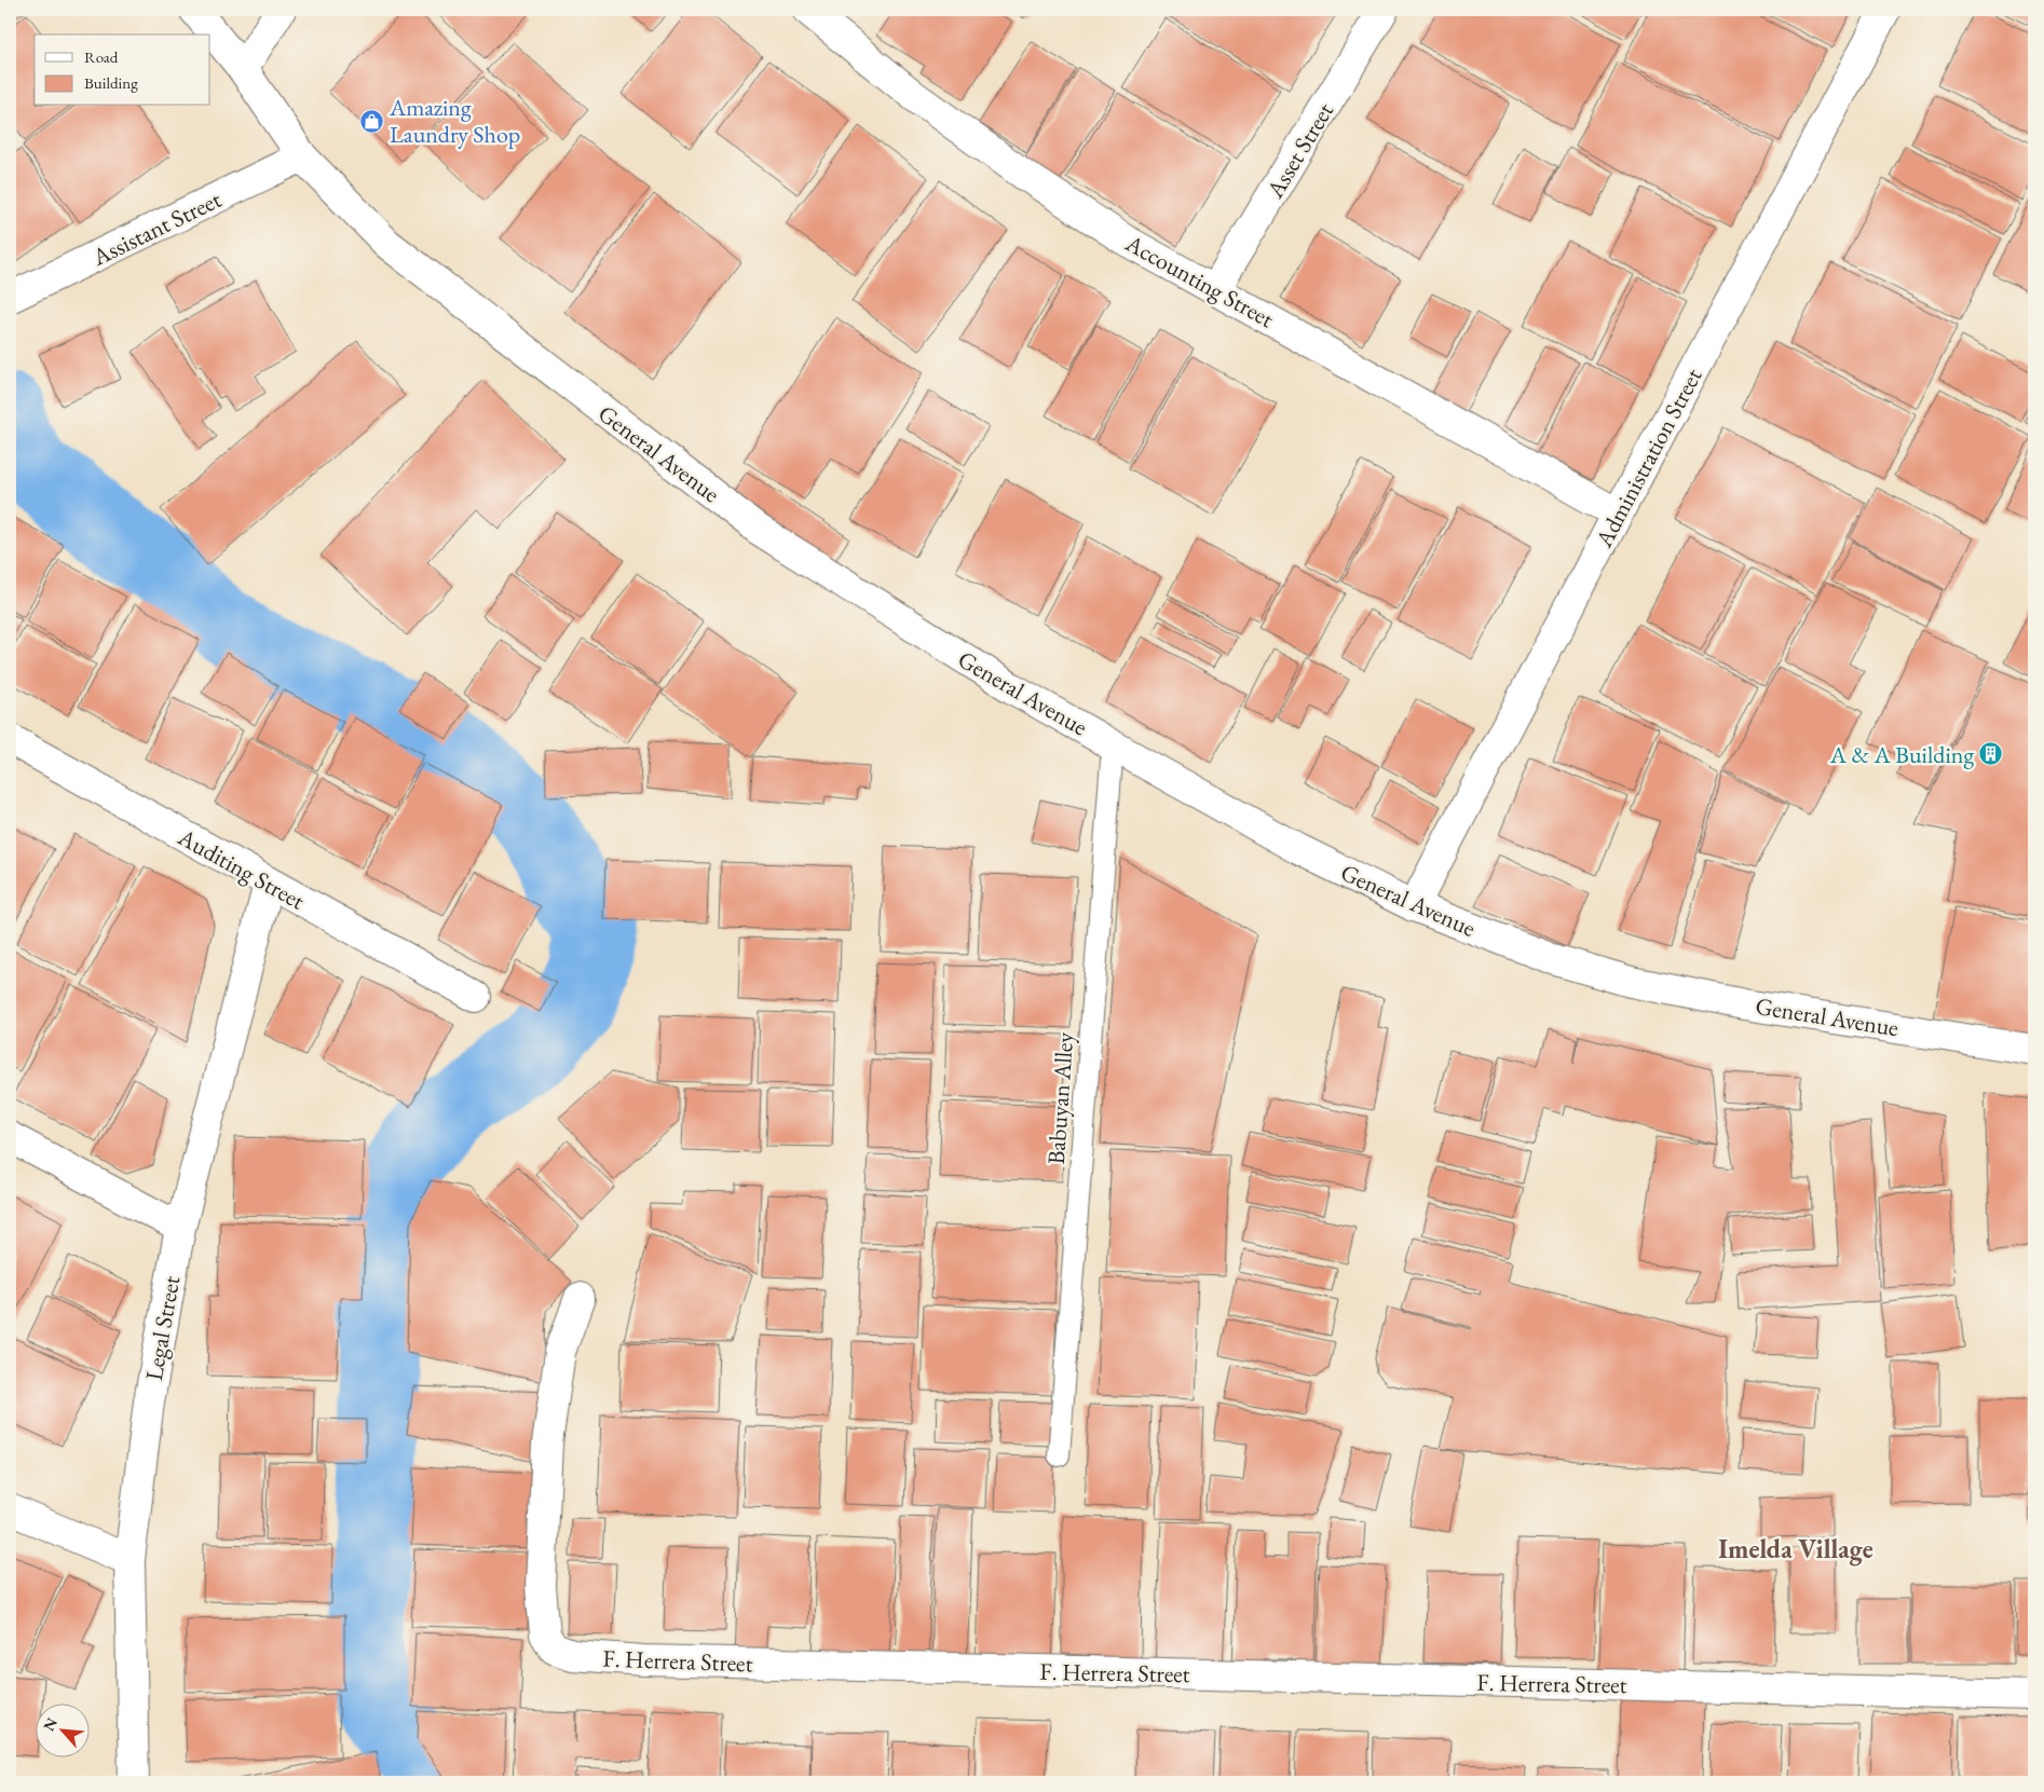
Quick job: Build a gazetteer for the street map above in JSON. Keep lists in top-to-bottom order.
{
  "streets": {
    "street": [
      "Asset Street",
      "Assistant Street",
      "Accounting Street",
      "General Avenue",
      "Administration Street",
      "Auditing Street",
      "Legal Street",
      "F. Herrera Street"
    ],
    "lane": ["Babuyan Alley"]
  },
  "crossings": [
    ["Asset Street", "Accounting Street"],
    ["Assistant Street", "General Avenue"],
    ["Accounting Street", "Administration Street"],
    ["General Avenue", "Administration Street"],
    ["General Avenue", "Babuyan Alley"],
    ["Auditing Street", "Legal Street"]
  ],
  "districts": ["Imelda Village"],
  "places": {
    "shop": ["Amazing Laundry Shop"],
    "building": ["A & A Building"]
  },
  "legend": ["Road", "Building"],
  "north": "top left"
}
